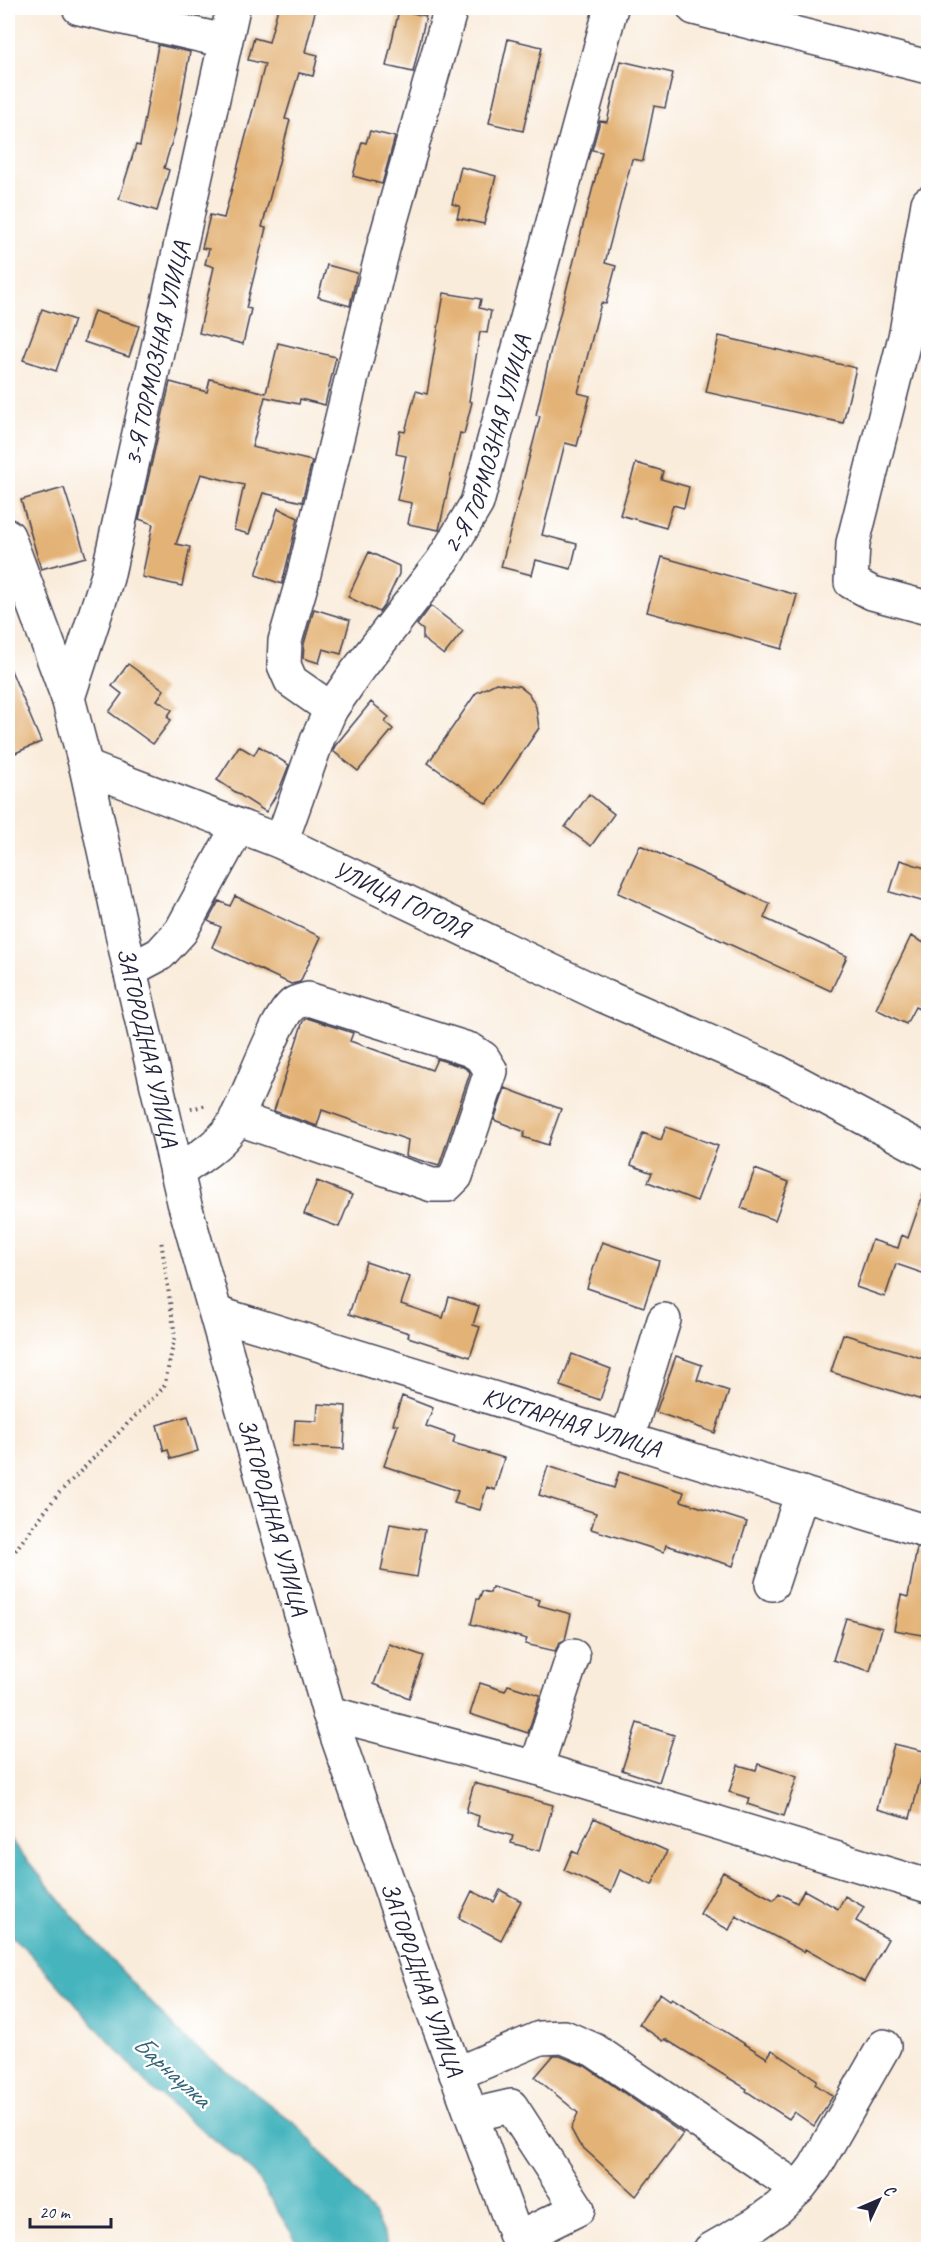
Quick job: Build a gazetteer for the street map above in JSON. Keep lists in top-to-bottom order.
{
  "streets": {
    "street": [
      "3-Я ТОРМОЗНАЯ УЛИЦА",
      "2-Я ТОРМОЗНАЯ УЛИЦА",
      "УЛИЦА ГОГОЛЯ",
      "ЗАГОРОДНАЯ УЛИЦА",
      "КУСТАРНАЯ УЛИЦА"
    ]
  },
  "crossings": [
    ["2-Я ТОРМОЗНАЯ УЛИЦА", "УЛИЦА ГОГОЛЯ"],
    ["УЛИЦА ГОГОЛЯ", "ЗАГОРОДНАЯ УЛИЦА"],
    ["ЗАГОРОДНАЯ УЛИЦА", "КУСТАРНАЯ УЛИЦА"]
  ],
  "water": ["Барнаулка"],
  "scale_bar": "20 m",
  "north": "top right"
}
